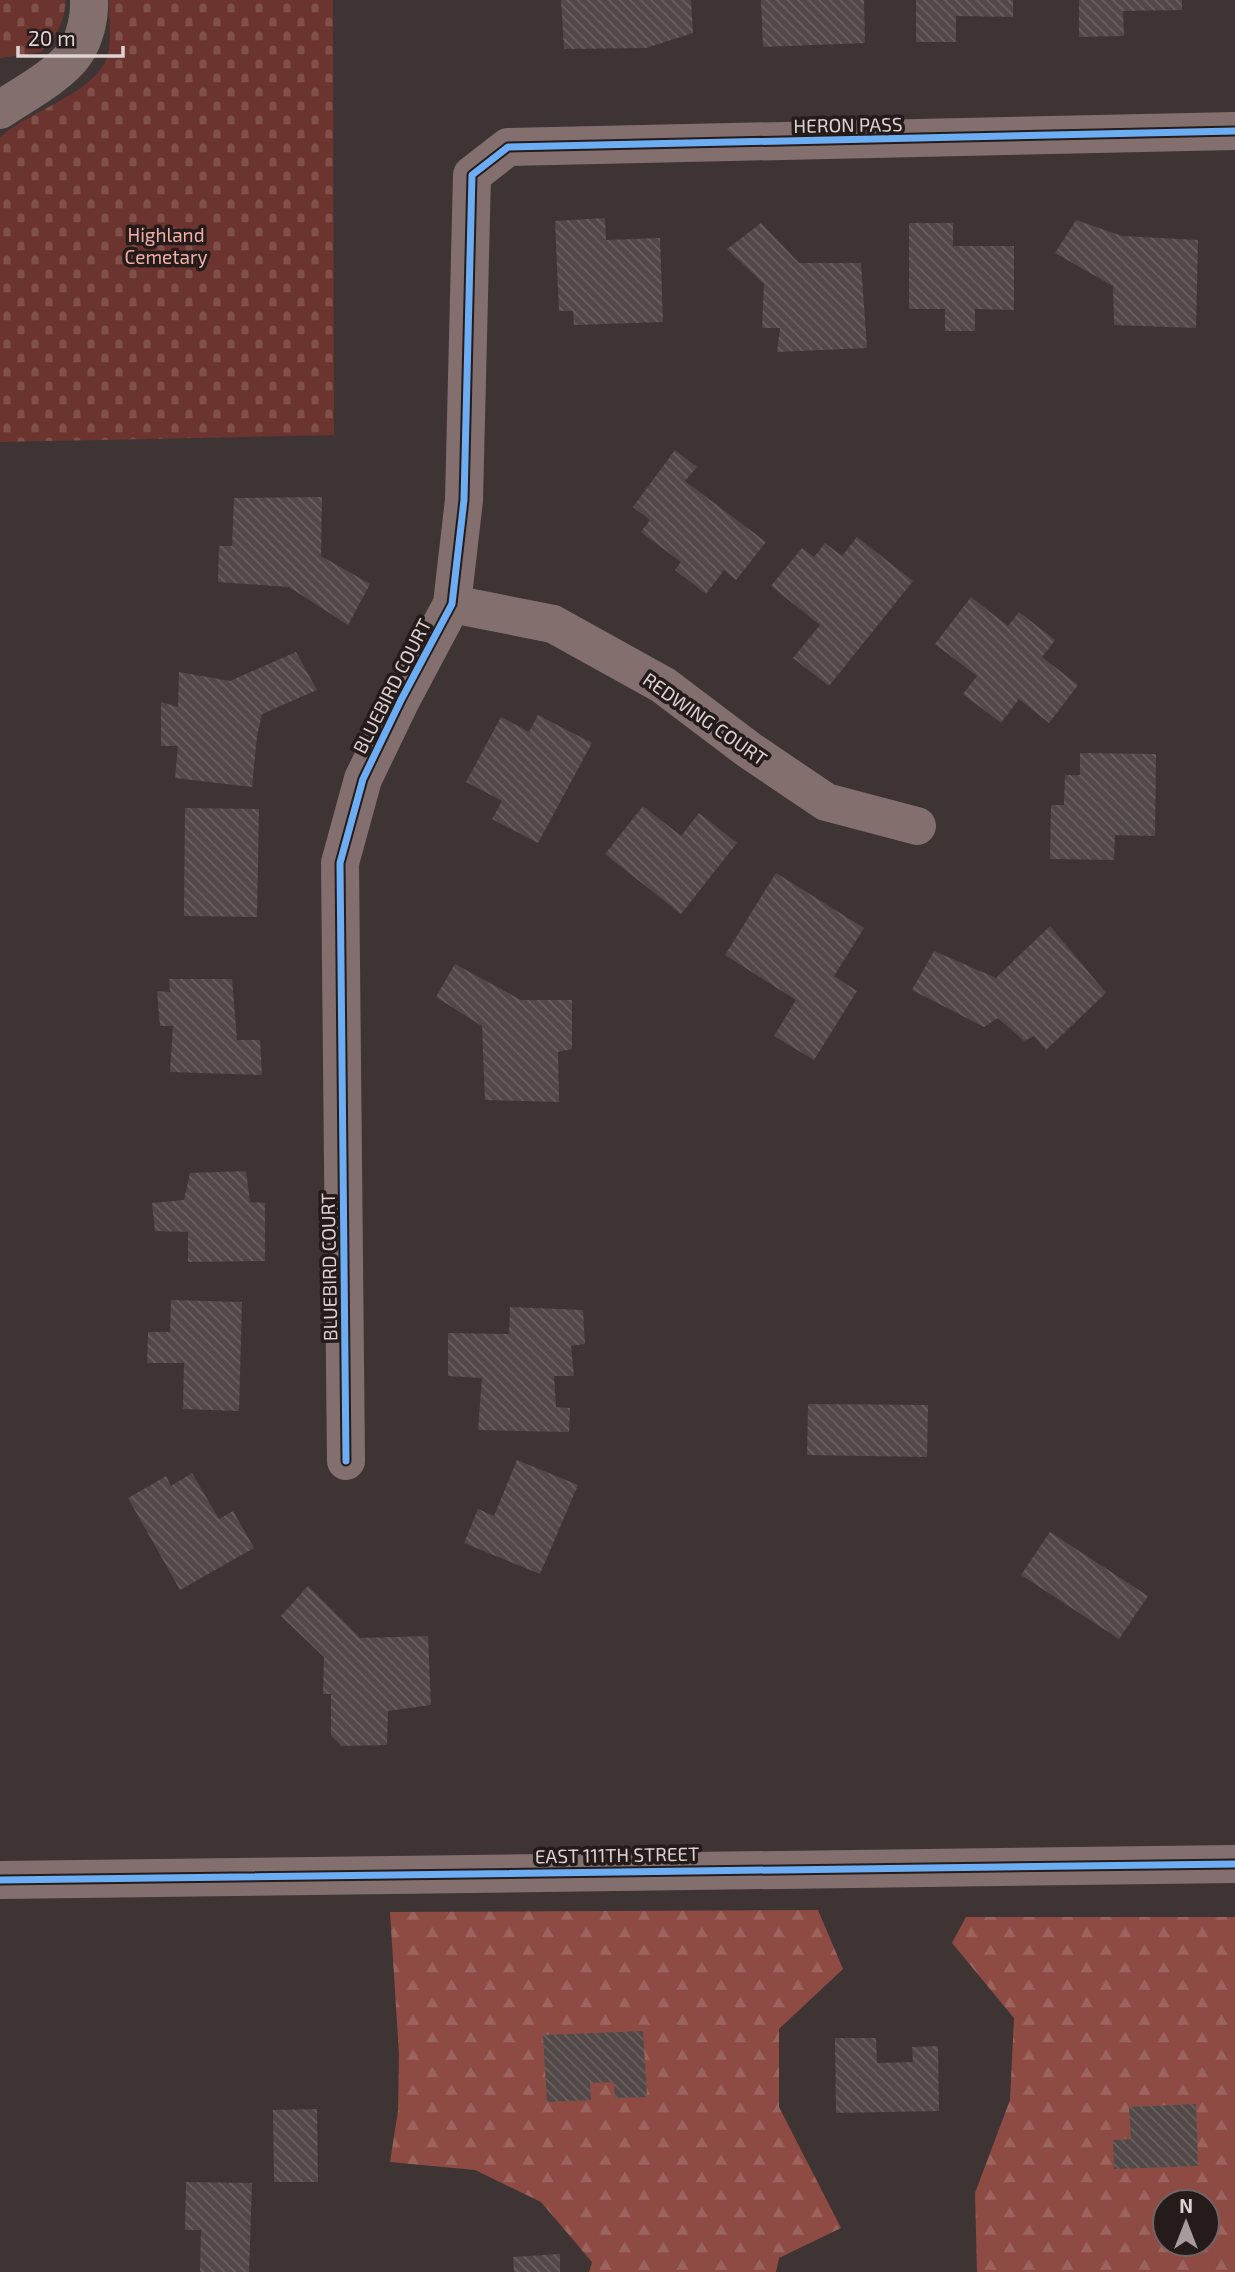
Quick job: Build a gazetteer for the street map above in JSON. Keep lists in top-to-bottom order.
{
  "streets": {
    "street": [
      "HERON PASS",
      "BLUEBIRD COURT",
      "REDWING COURT",
      "EAST 111TH STREET"
    ]
  },
  "crossings": [
    ["HERON PASS", "BLUEBIRD COURT"],
    ["BLUEBIRD COURT", "REDWING COURT"]
  ],
  "parks": ["Highland Cemetary"],
  "scale_bar": "20 m",
  "north": "top"
}
